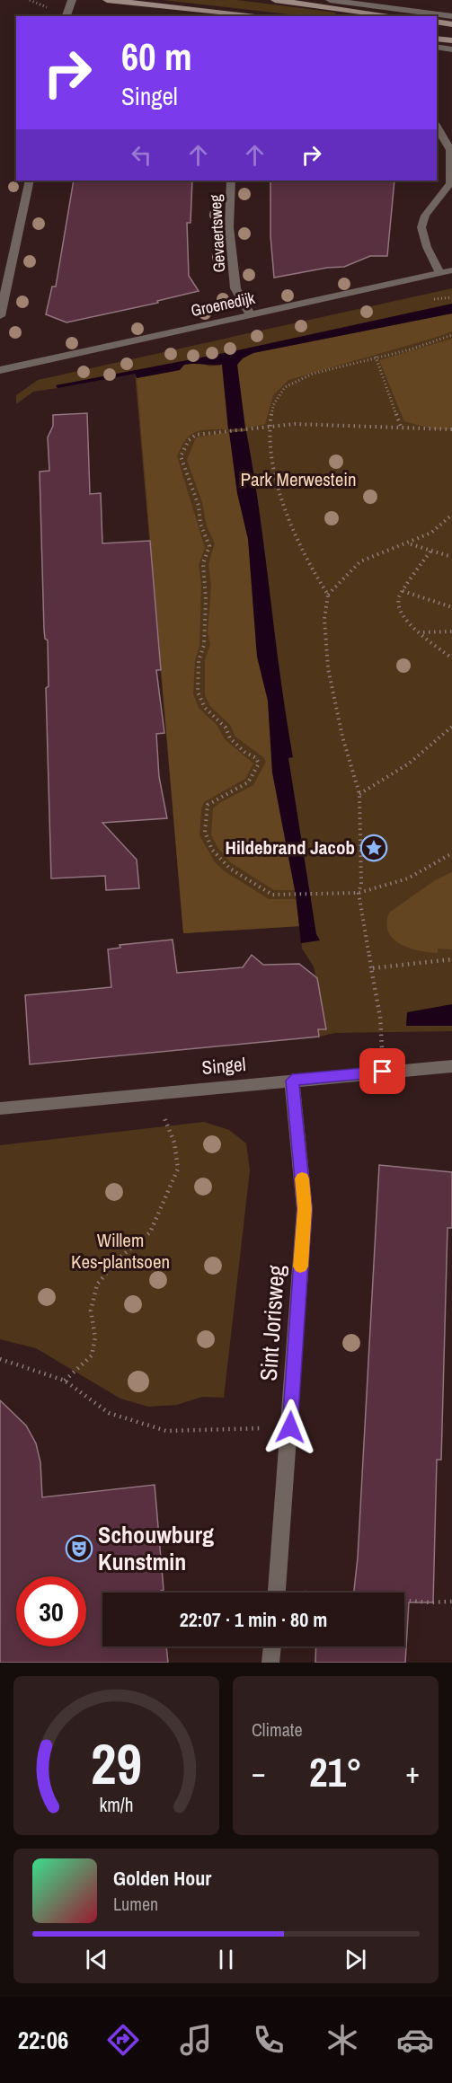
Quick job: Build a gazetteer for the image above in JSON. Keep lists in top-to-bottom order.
{
  "streets": {
    "street": [
      "Gevaertsweg",
      "Groenedijk",
      "Singel",
      "Sint Jorisweg"
    ]
  },
  "crossings": [
    ["Gevaertsweg", "Groenedijk"],
    ["Singel", "Sint Jorisweg"]
  ],
  "parks": ["Park Merwestein", "Willem Kes-plantsoen"],
  "places": {
    "place": ["Hildebrand Jacob"],
    "theatre": ["Schouwburg Kunstmin"]
  },
  "page": {
    "turn": ["60 m", "Singel"],
    "limit": "30",
    "trip": "22:07 · 1 min · 80 m",
    "tile": "Climate",
    "heat": ["−", "21°", "+"],
    "song": ["Golden Hour", "Lumen"],
    "tabs": "22:06",
    "gauge": ["29", "km/h"]
  }
}
